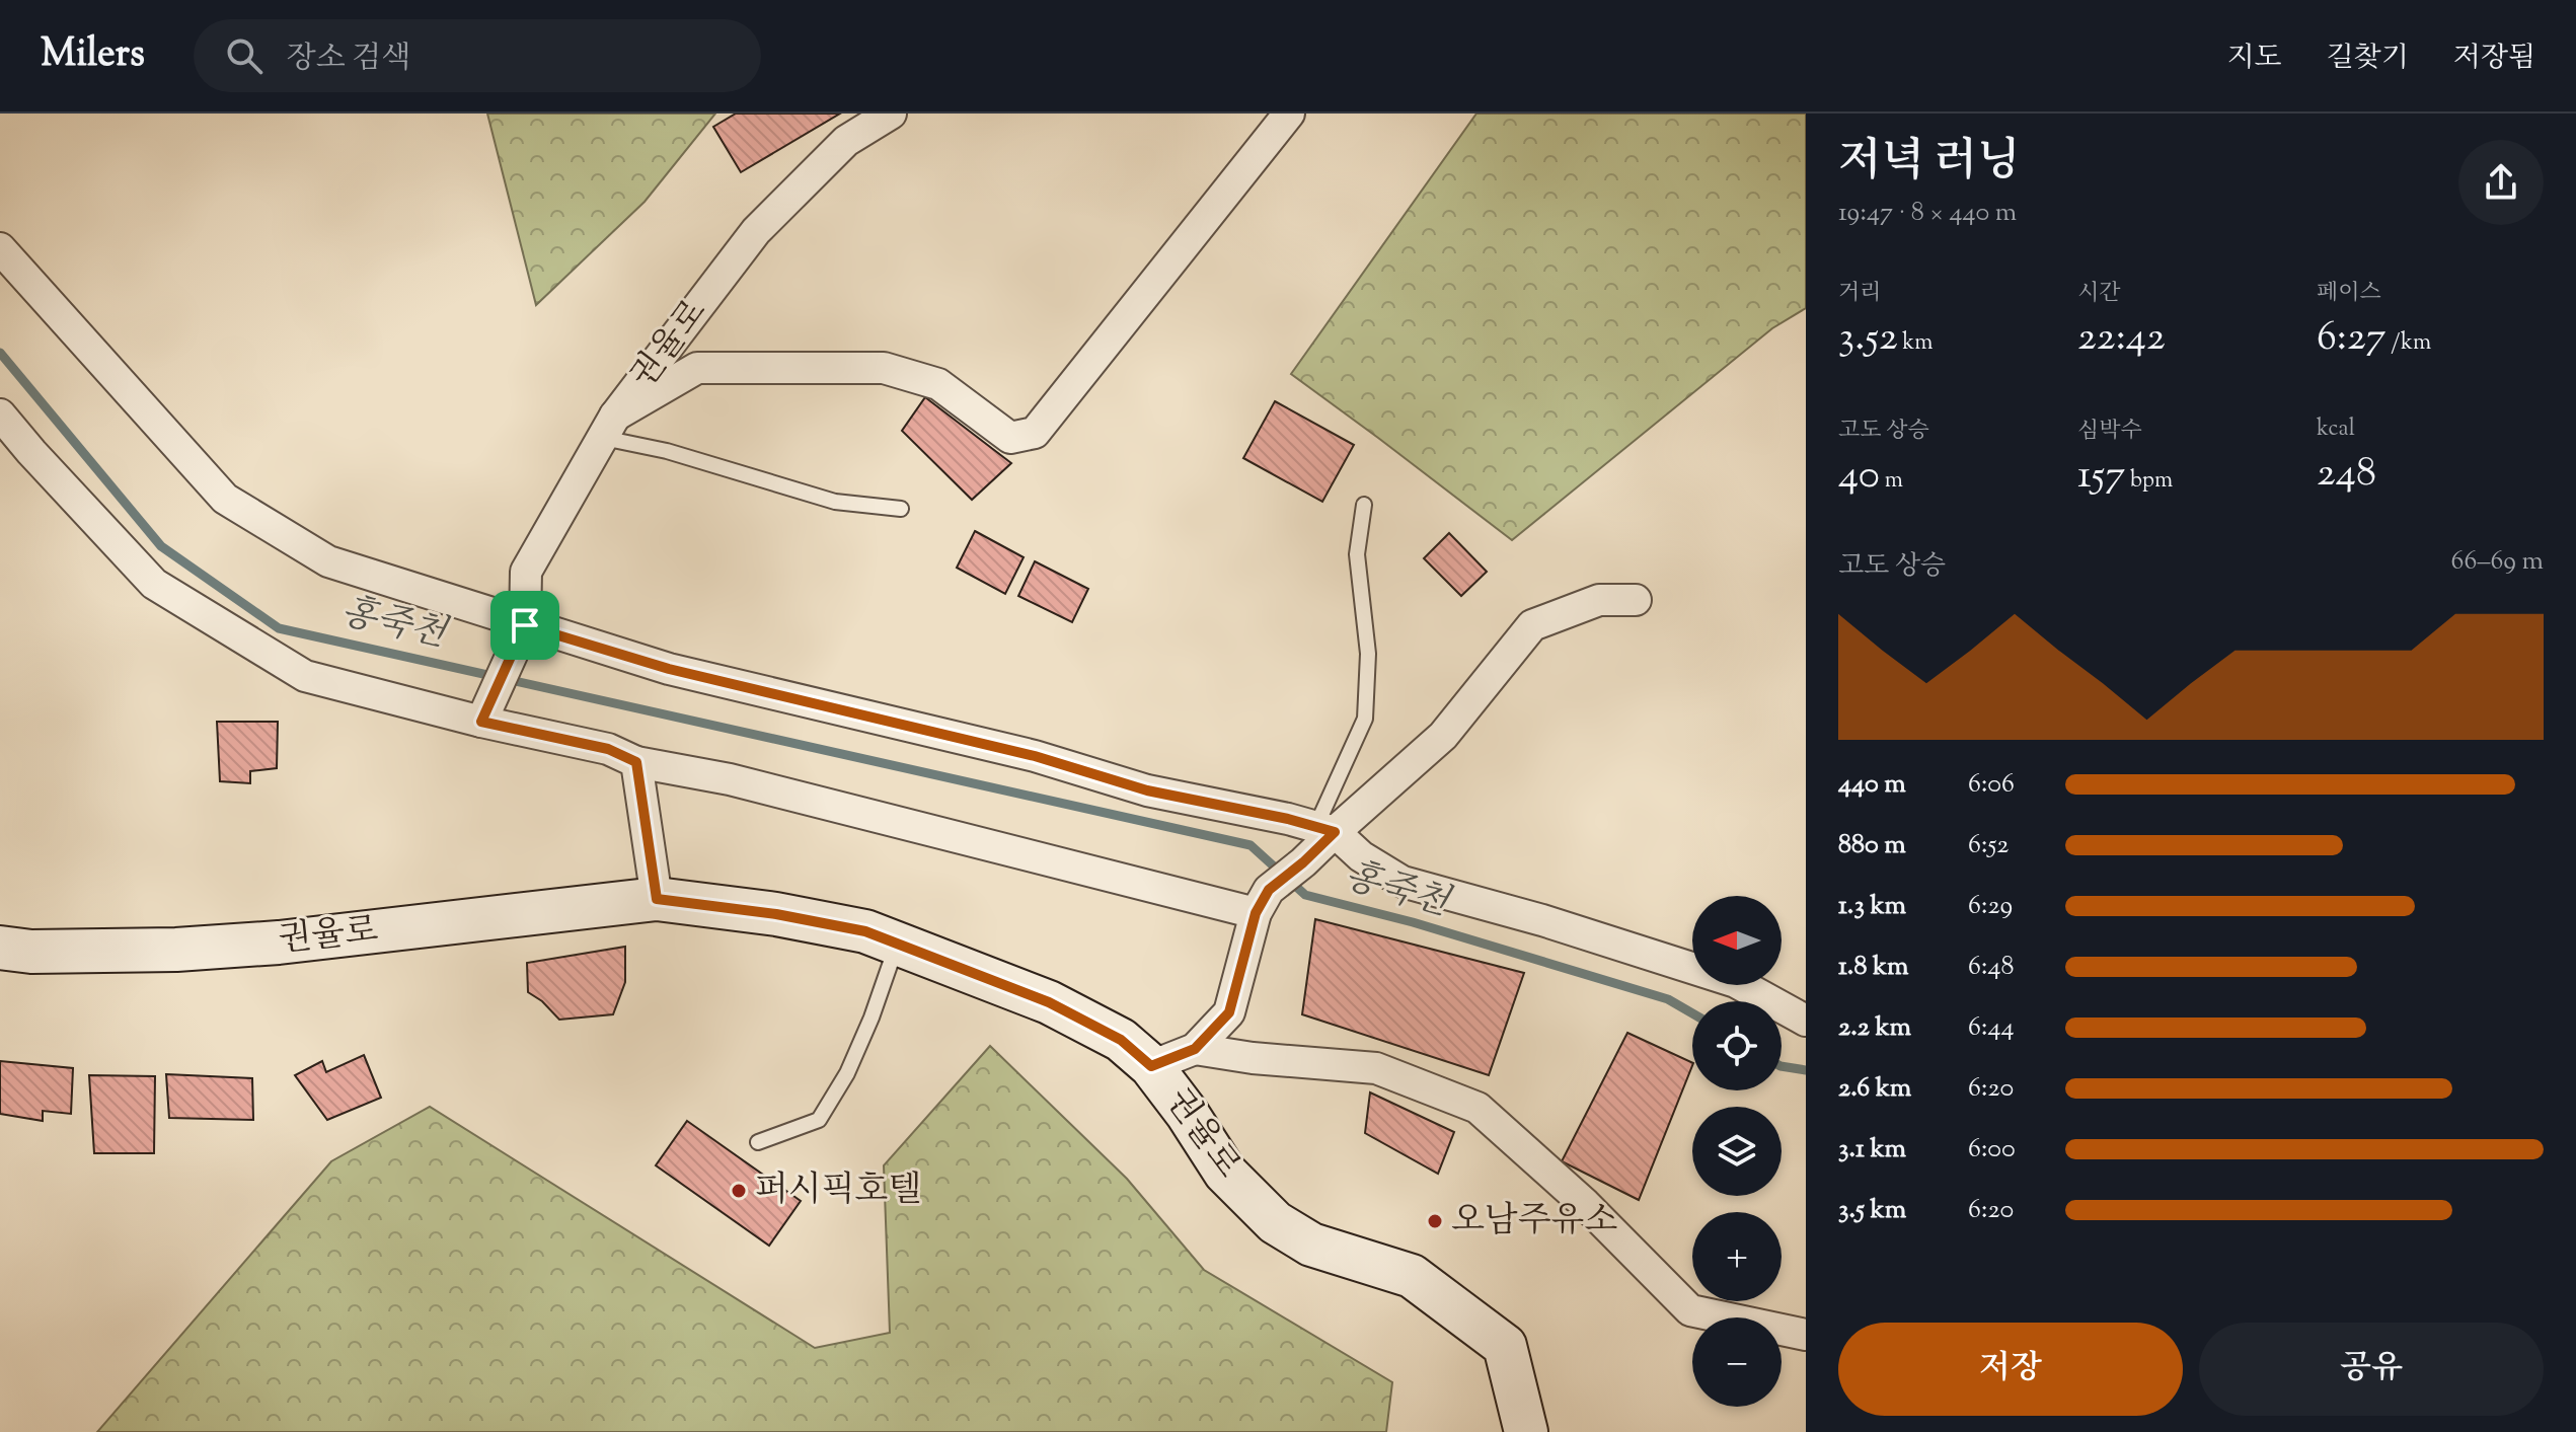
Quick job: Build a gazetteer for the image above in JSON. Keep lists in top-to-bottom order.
{
  "streets": {
    "main road": ["권율로"]
  },
  "water": ["홍죽천"],
  "places": ["퍼시픽호텔", "오남주유소"],
  "north": "left",
  "page": {
    "header": "Milers",
    "search": "장소 검색",
    "nav": ["지도", "길찾기", "저장됨"],
    "heading": ["저녁 러닝", "19:47 · 8 × 440 m"],
    "stats": [
      ["거리", "3.52 km"],
      ["시간", "22:42"],
      ["페이스", "6:27 /km"],
      ["고도 상승", "40 m"],
      ["심박수", "157 bpm"],
      ["kcal", "248"]
    ],
    "chart": ["고도 상승", "66–69 m"],
    "list": [
      {
        "name": "440 m",
        "note": "6:06"
      },
      {
        "name": "880 m",
        "note": "6:52"
      },
      {
        "name": "1.3 km",
        "note": "6:29"
      },
      {
        "name": "1.8 km",
        "note": "6:48"
      },
      {
        "name": "2.2 km",
        "note": "6:44"
      },
      {
        "name": "2.6 km",
        "note": "6:20"
      },
      {
        "name": "3.1 km",
        "note": "6:00"
      },
      {
        "name": "3.5 km",
        "note": "6:20"
      }
    ],
    "map_buttons": ["+", "−"],
    "buttons": ["저장", "공유"]
  }
}
